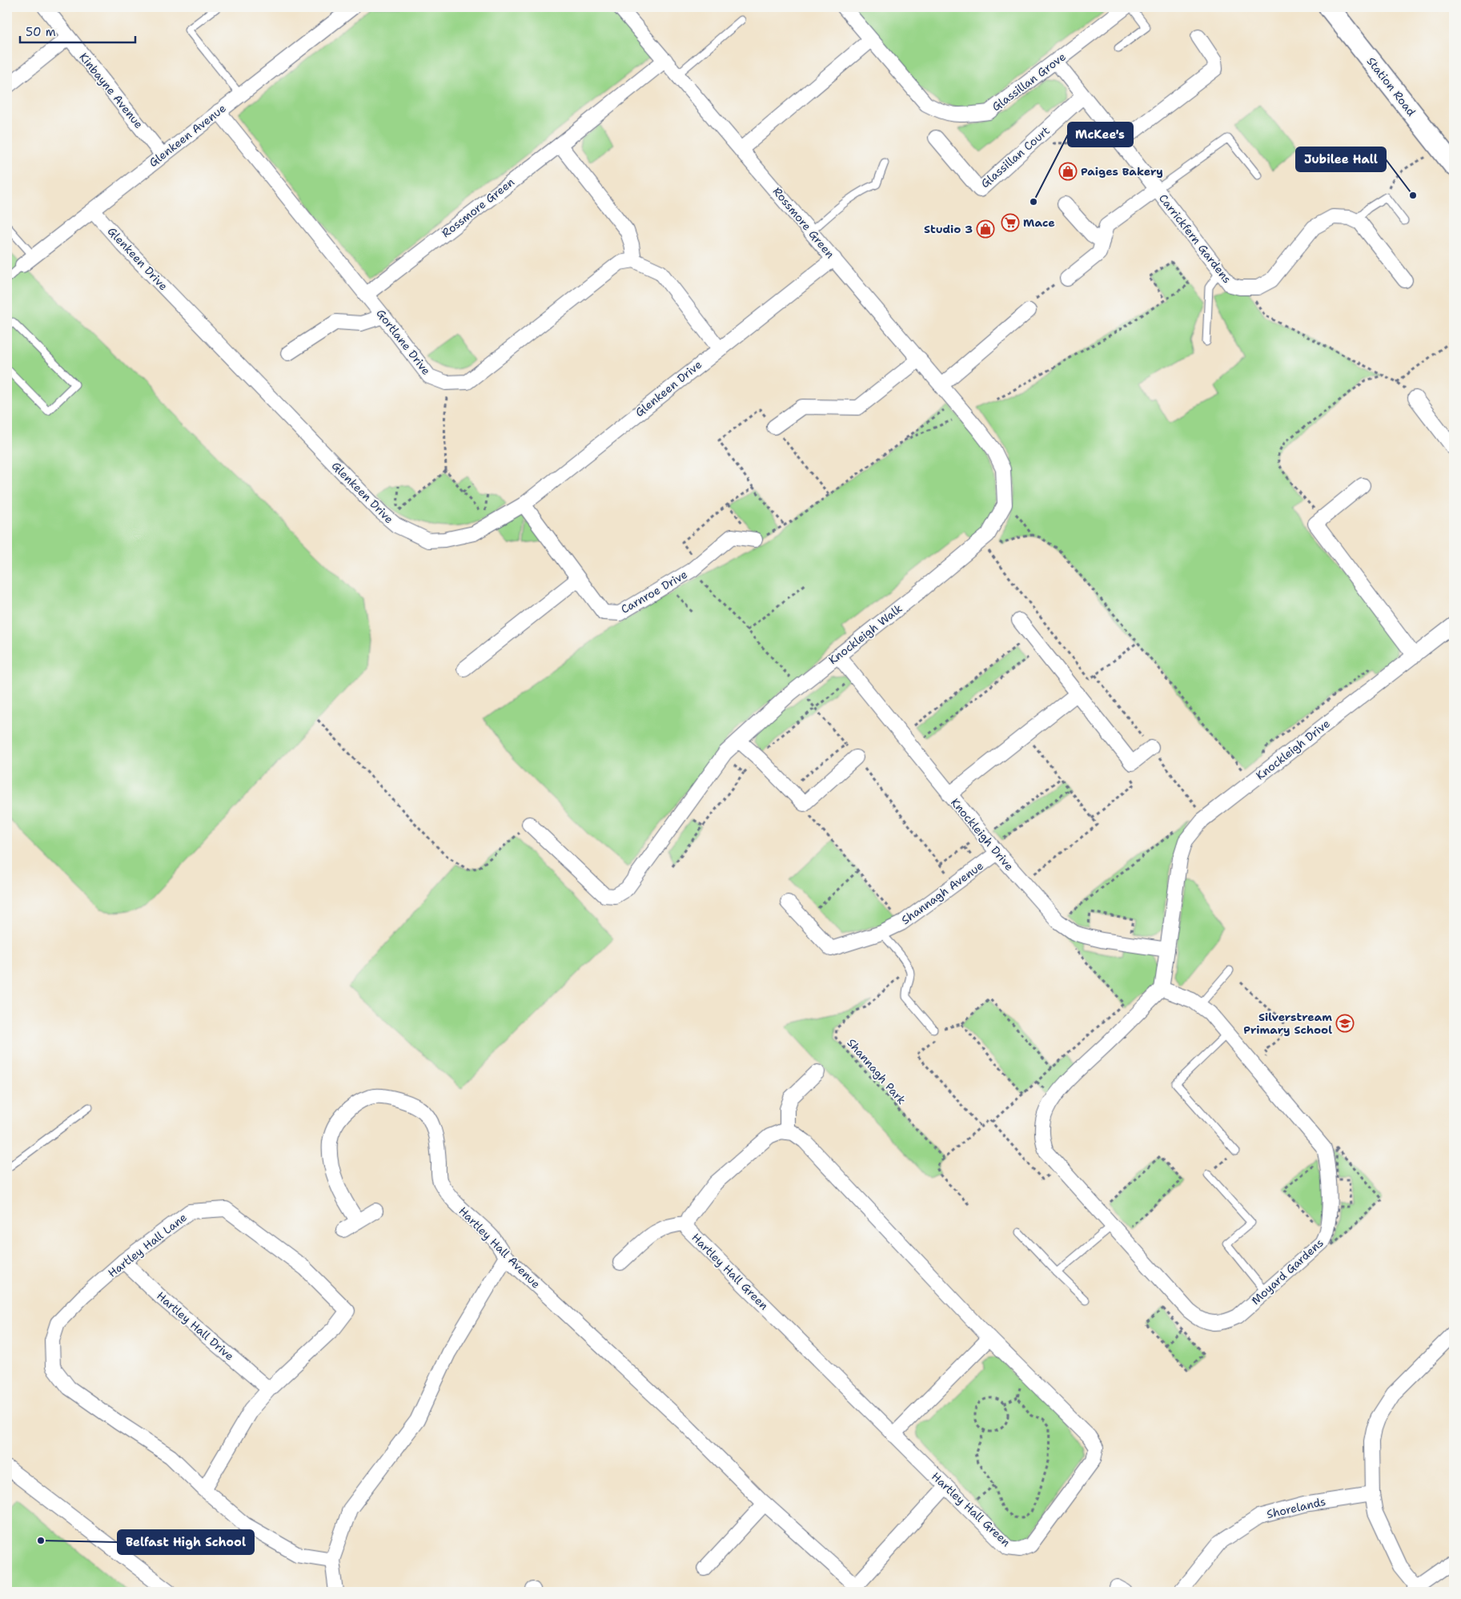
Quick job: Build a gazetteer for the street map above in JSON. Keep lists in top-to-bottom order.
{
  "streets": {
    "main road": ["Station Road"],
    "street": [
      "Glassillan Grove",
      "Kinbayne Avenue",
      "Glenkeen Avenue",
      "Glassillan Court",
      "Rossmore Green",
      "Carrickfern Gardens",
      "Glenkeen Drive",
      "Gortlane Drive",
      "Carnroe Drive",
      "Knockleigh Walk",
      "Knockleigh Drive",
      "Shannagh Avenue",
      "Hartley Hall Lane",
      "Hartley Hall Avenue",
      "Hartley Hall Green",
      "Moyard Gardens",
      "Hartley Hall Drive",
      "Shorelands"
    ],
    "path": ["Shannagh Park"]
  },
  "crossings": [
    ["Glassillan Grove", "Carrickfern Gardens"],
    ["Kinbayne Avenue", "Glenkeen Avenue"],
    ["Glenkeen Avenue", "Glenkeen Drive"],
    ["Glenkeen Avenue", "Gortlane Drive"],
    ["Glassillan Court", "Carrickfern Gardens"],
    ["Rossmore Green", "Glenkeen Drive"],
    ["Rossmore Green", "Gortlane Drive"],
    ["Rossmore Green", "Knockleigh Walk"],
    ["Glenkeen Drive", "Carnroe Drive"],
    ["Knockleigh Walk", "Knockleigh Drive"],
    ["Knockleigh Drive", "Shannagh Avenue"],
    ["Knockleigh Drive", "Moyard Gardens"],
    ["Hartley Hall Lane", "Hartley Hall Drive"]
  ],
  "places": {
    "shop": ["Paiges Bakery", "Studio 3"],
    "other": ["Jubilee Hall", "McKee's", "Belfast High School"],
    "supermarket": ["Mace"],
    "school or university": ["Silverstream Primary School"]
  },
  "scale_bar": "50 m"
}
